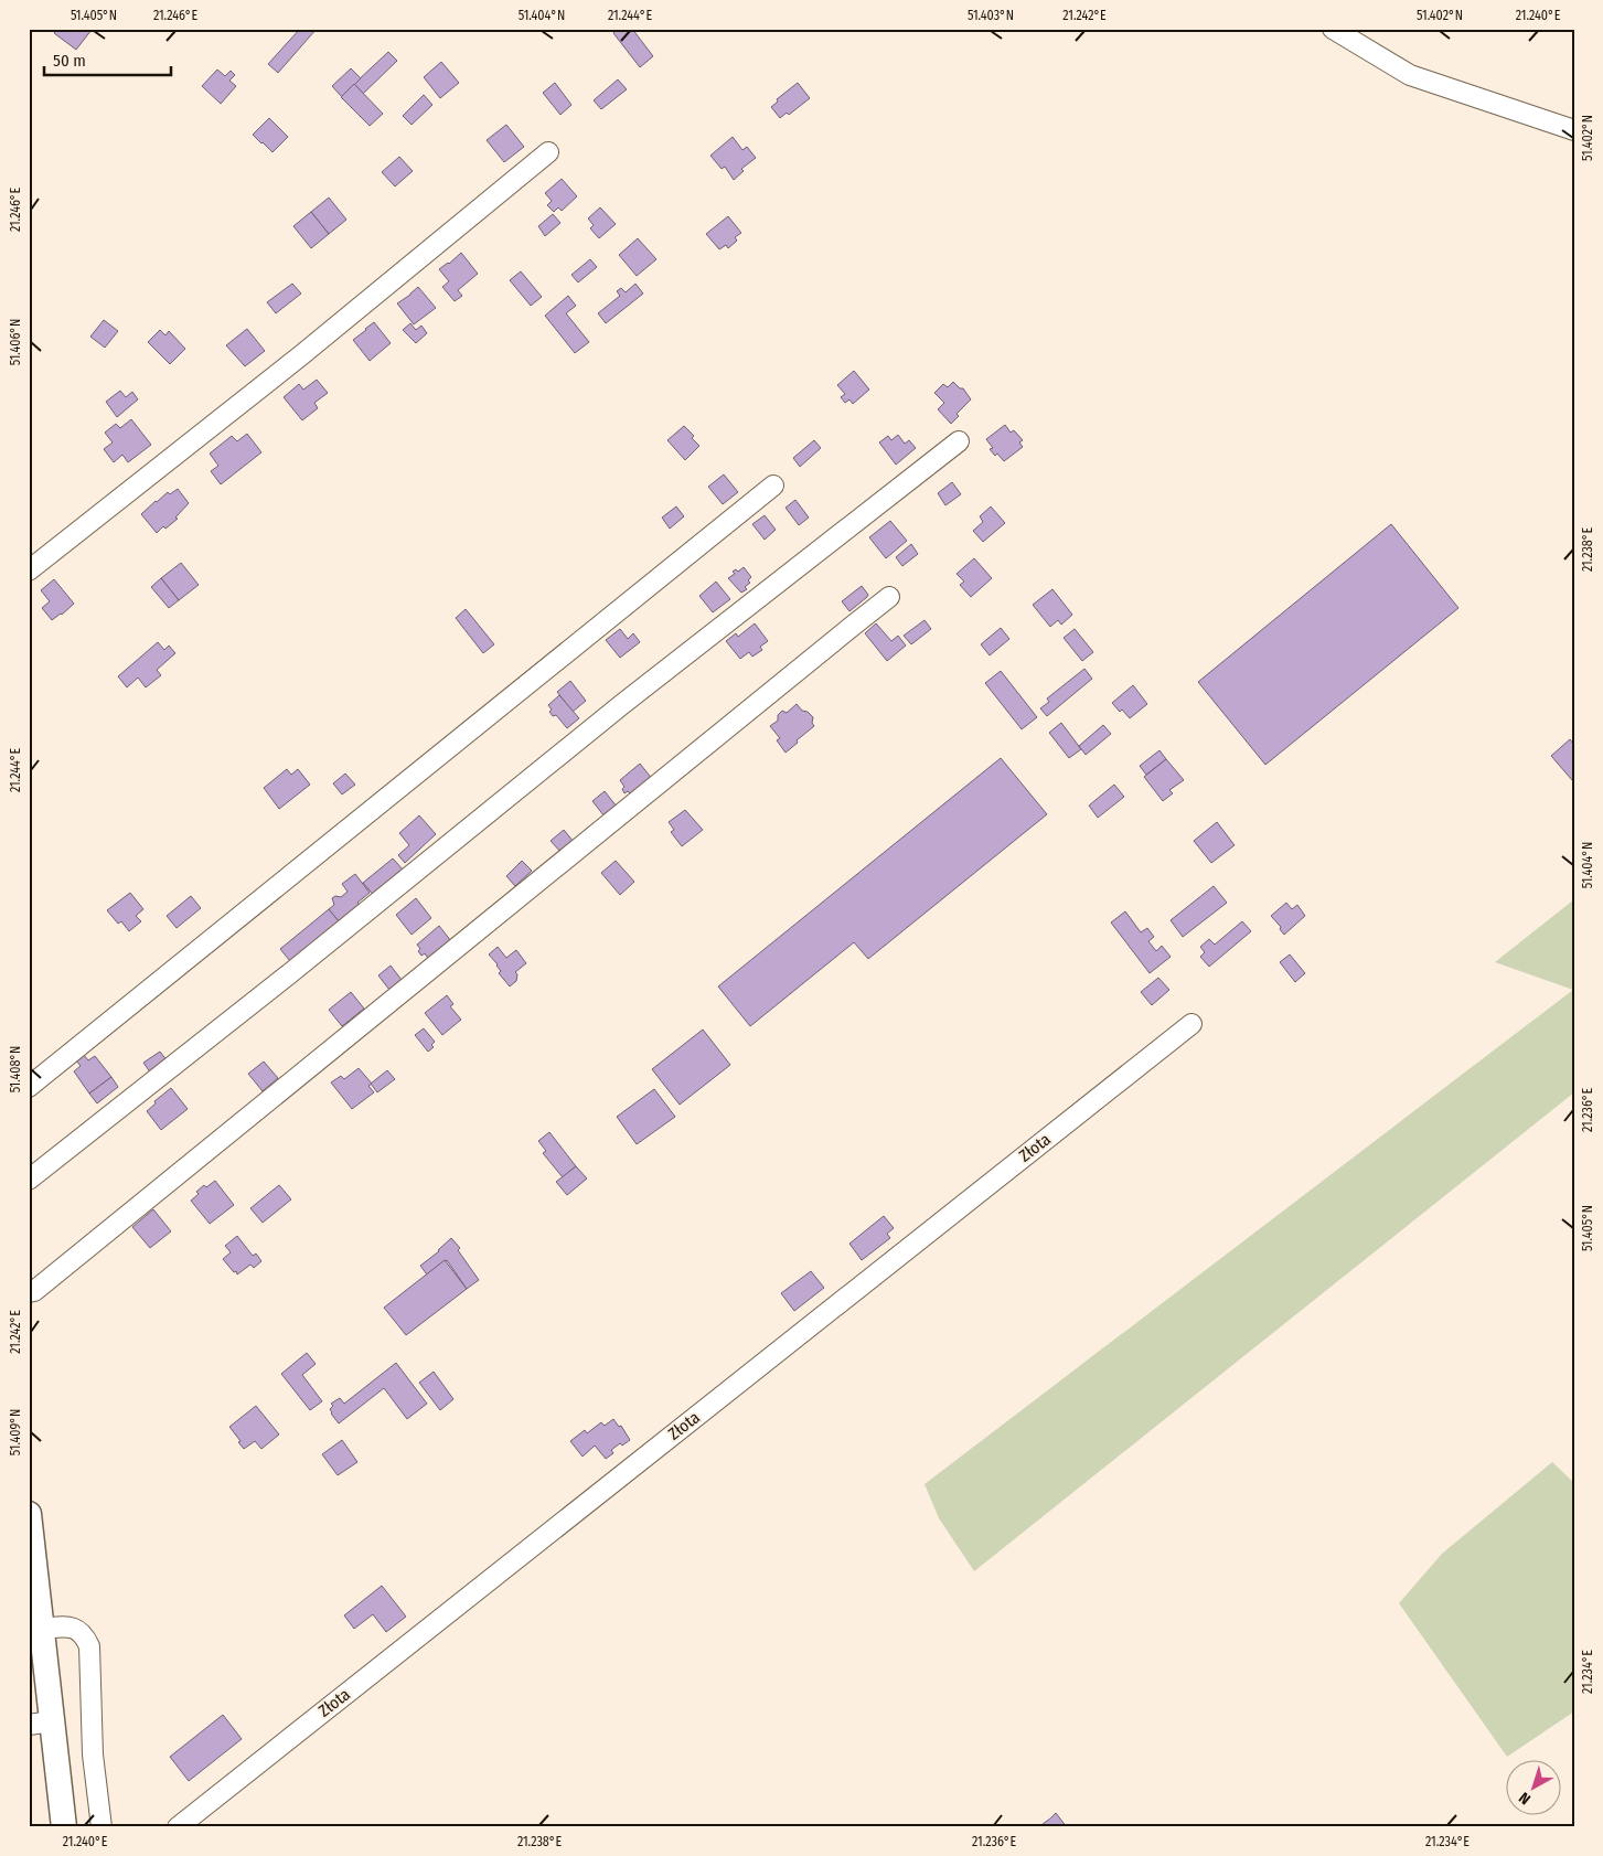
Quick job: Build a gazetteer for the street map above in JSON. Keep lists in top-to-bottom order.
{
  "streets": {
    "street": ["Złota"]
  },
  "scale_bar": "50 m",
  "north": "bottom left",
  "coordinates": [
    "51.405°N",
    "21.246°E",
    "51.404°N",
    "21.244°E",
    "51.403°N",
    "21.242°E",
    "51.402°N",
    "21.240°E",
    "51.406°N",
    "21.238°E",
    "51.408°N",
    "21.236°E",
    "51.409°N",
    "21.234°E"
  ]
}
